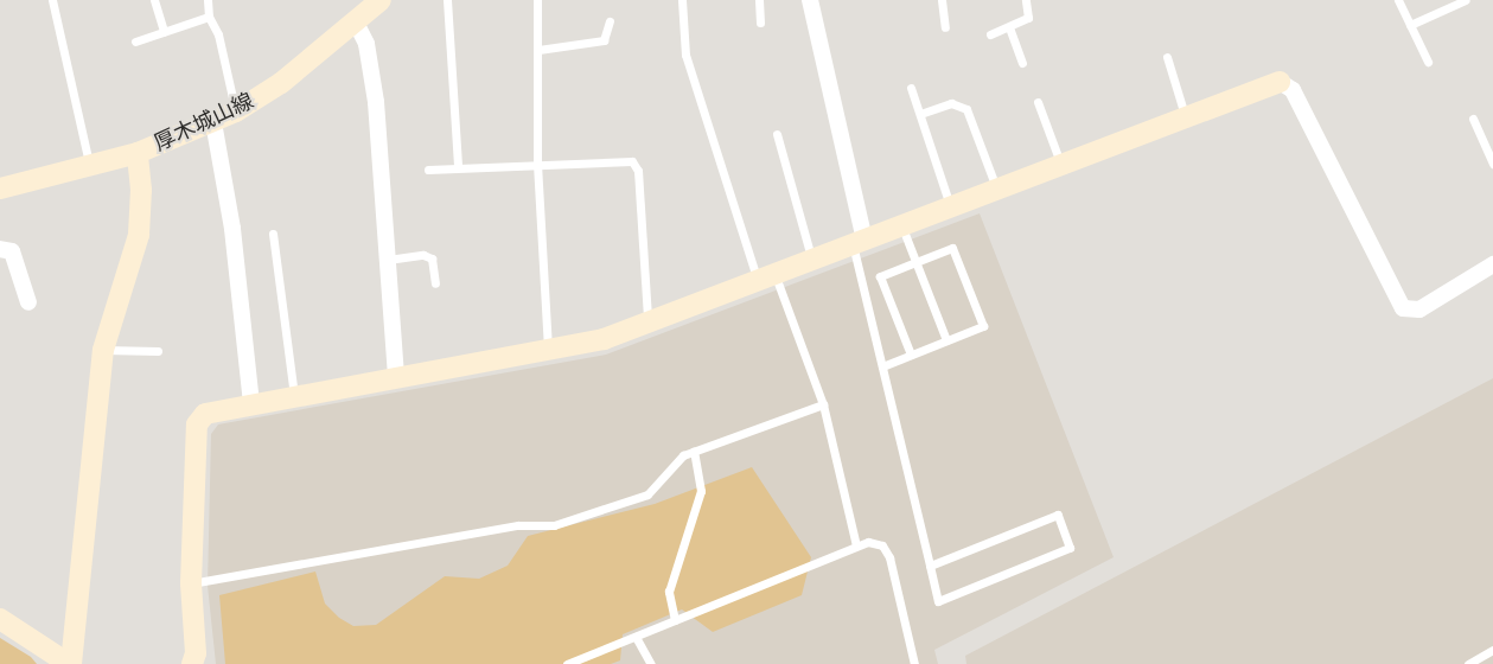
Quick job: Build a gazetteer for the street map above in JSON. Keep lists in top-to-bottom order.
{
  "streets": {
    "street": ["厚木城山線"]
  }
}
